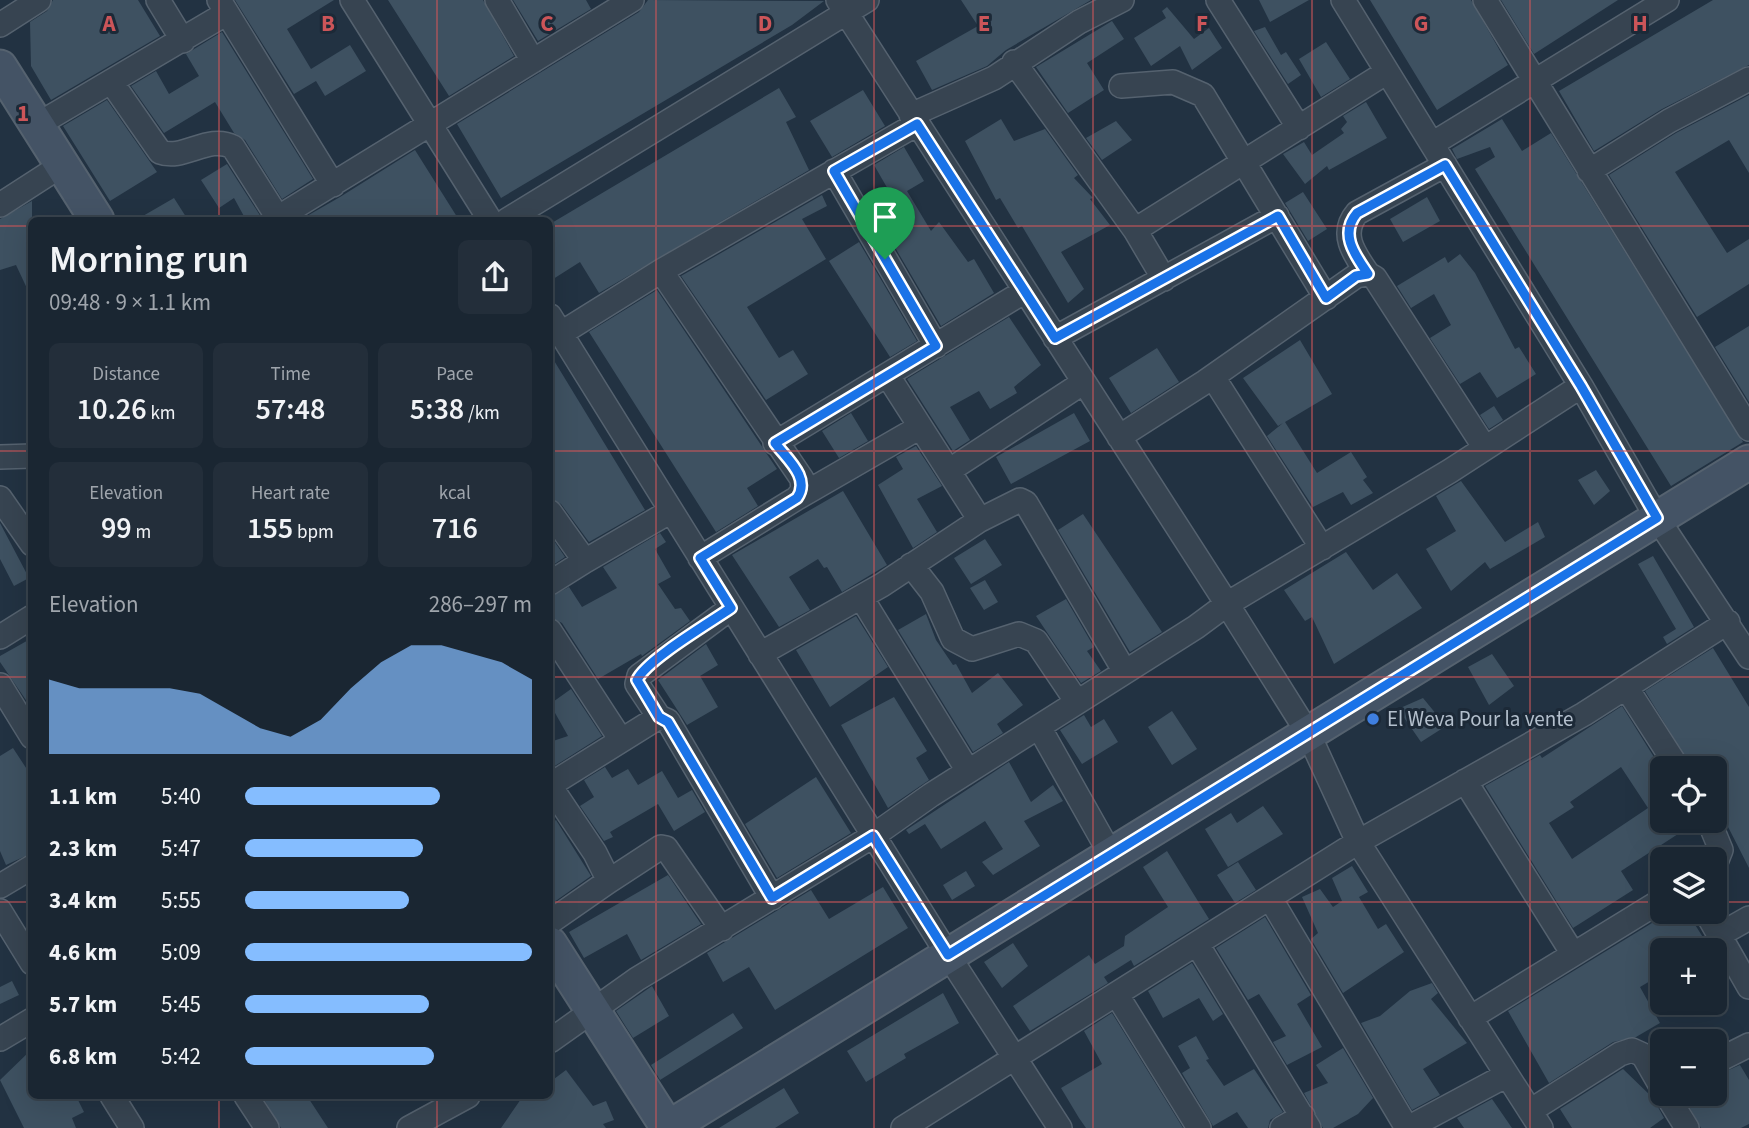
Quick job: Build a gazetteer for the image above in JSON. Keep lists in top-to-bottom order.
{
  "places": ["El Weva Pour la vente"],
  "page": {
    "heading": ["Morning run", "09:48 · 9 × 1.1 km"],
    "stats": [
      ["Distance", "10.26 km"],
      ["Time", "57:48"],
      ["Pace", "5:38 /km"],
      ["Elevation", "99 m"],
      ["Heart rate", "155 bpm"],
      ["kcal", "716"]
    ],
    "chart": ["Elevation", "286–297 m"],
    "map_buttons": ["+", "−"],
    "list": [
      {
        "name": "1.1 km",
        "note": "5:40"
      },
      {
        "name": "2.3 km",
        "note": "5:47"
      },
      {
        "name": "3.4 km",
        "note": "5:55"
      },
      {
        "name": "4.6 km",
        "note": "5:09"
      },
      {
        "name": "5.7 km",
        "note": "5:45"
      },
      {
        "name": "6.8 km",
        "note": "5:42"
      }
    ]
  },
  "grid": {
    "columns": [
      "A",
      "B",
      "C",
      "D",
      "E",
      "F",
      "G",
      "H"
    ],
    "rows": ["1"]
  }
}
